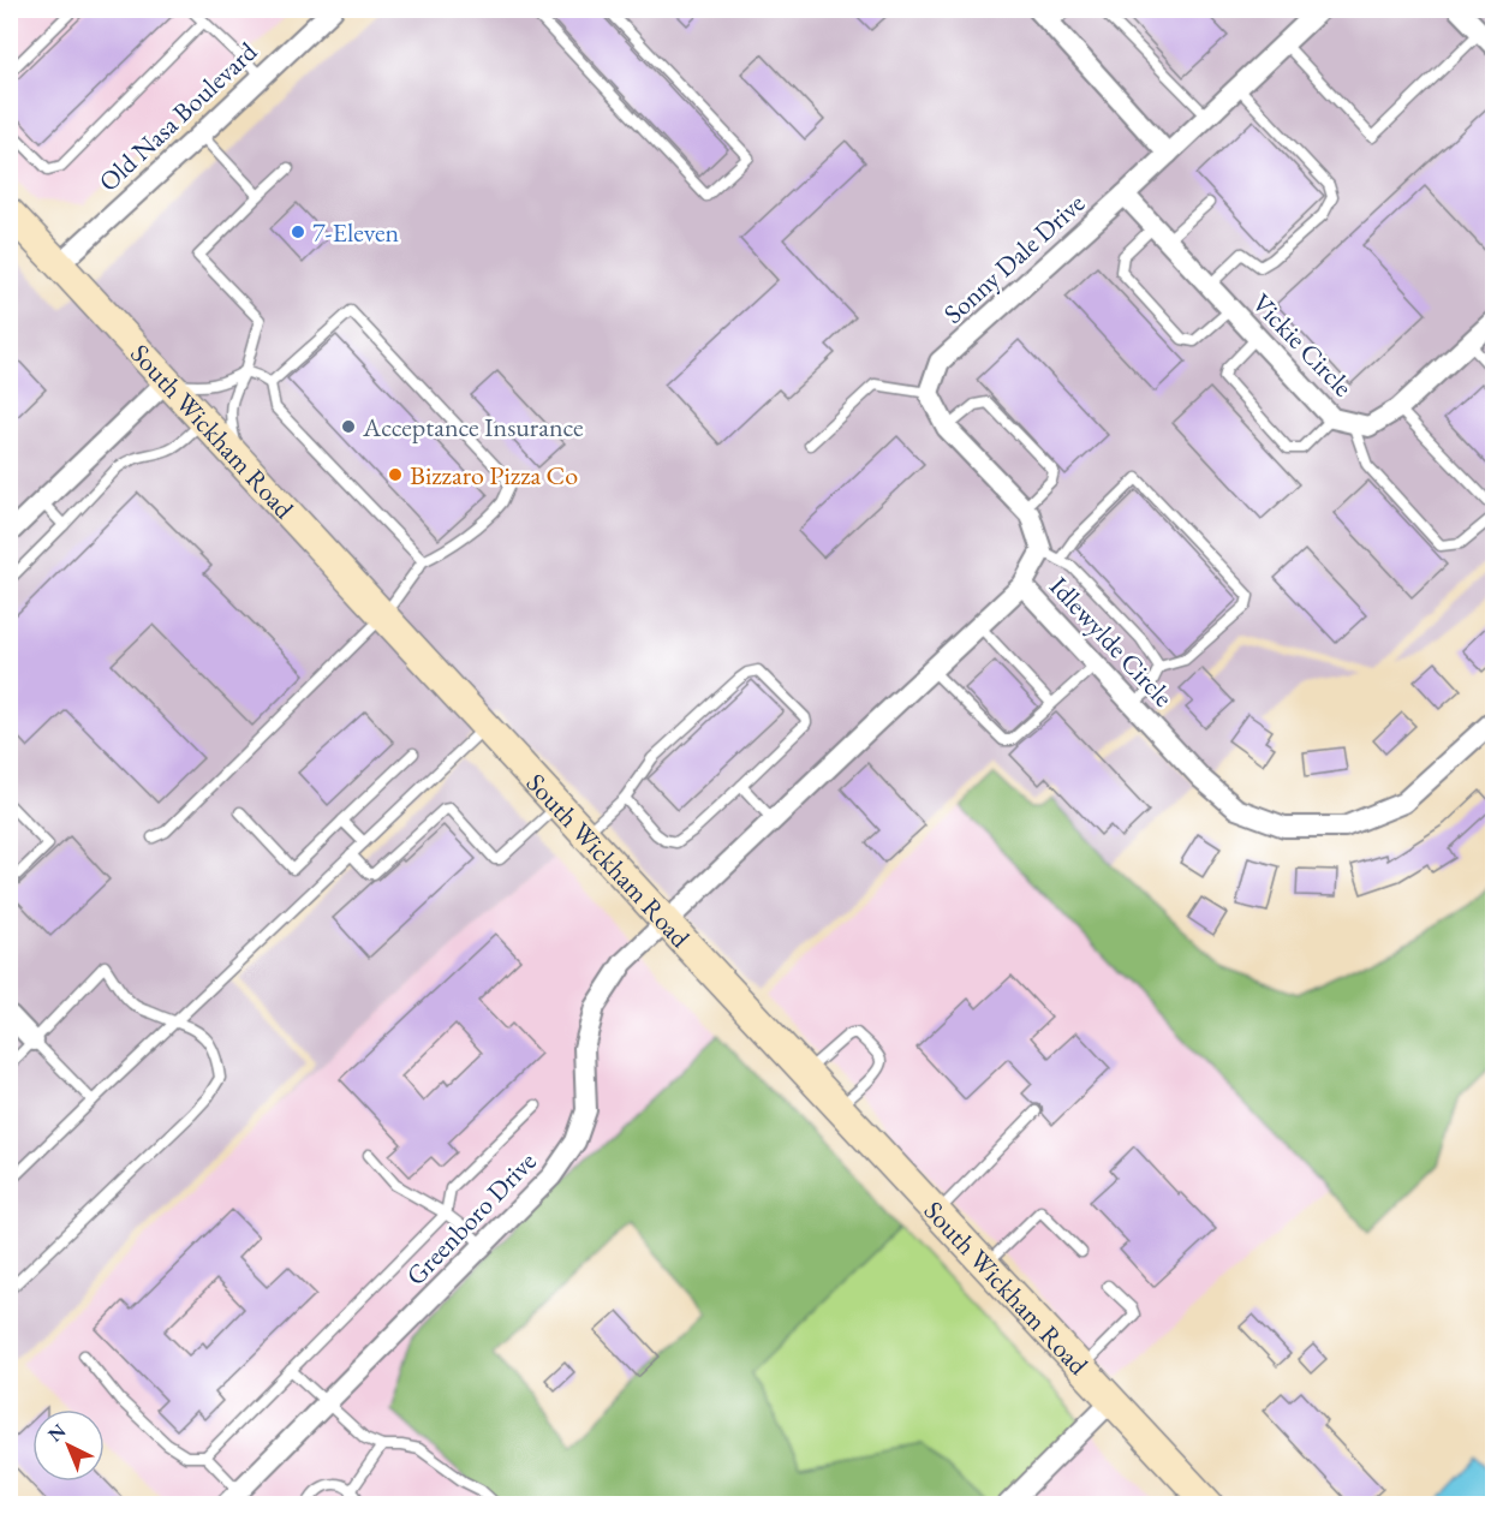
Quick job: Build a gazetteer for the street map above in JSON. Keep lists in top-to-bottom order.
{
  "streets": {
    "main road": ["South Wickham Road"],
    "street": [
      "Old Nasa Boulevard",
      "Sonny Dale Drive",
      "Vickie Circle",
      "Idlewylde Circle",
      "Greenboro Drive"
    ]
  },
  "crossings": [
    ["Old Nasa Boulevard", "South Wickham Road"],
    ["Sonny Dale Drive", "Vickie Circle"],
    ["South Wickham Road", "Idlewylde Circle"],
    ["South Wickham Road", "Greenboro Drive"],
    ["Idlewylde Circle", "Greenboro Drive"]
  ],
  "places": ["7-Eleven", "Acceptance Insurance", "Bizzaro Pizza Co"],
  "north": "top left"
}
